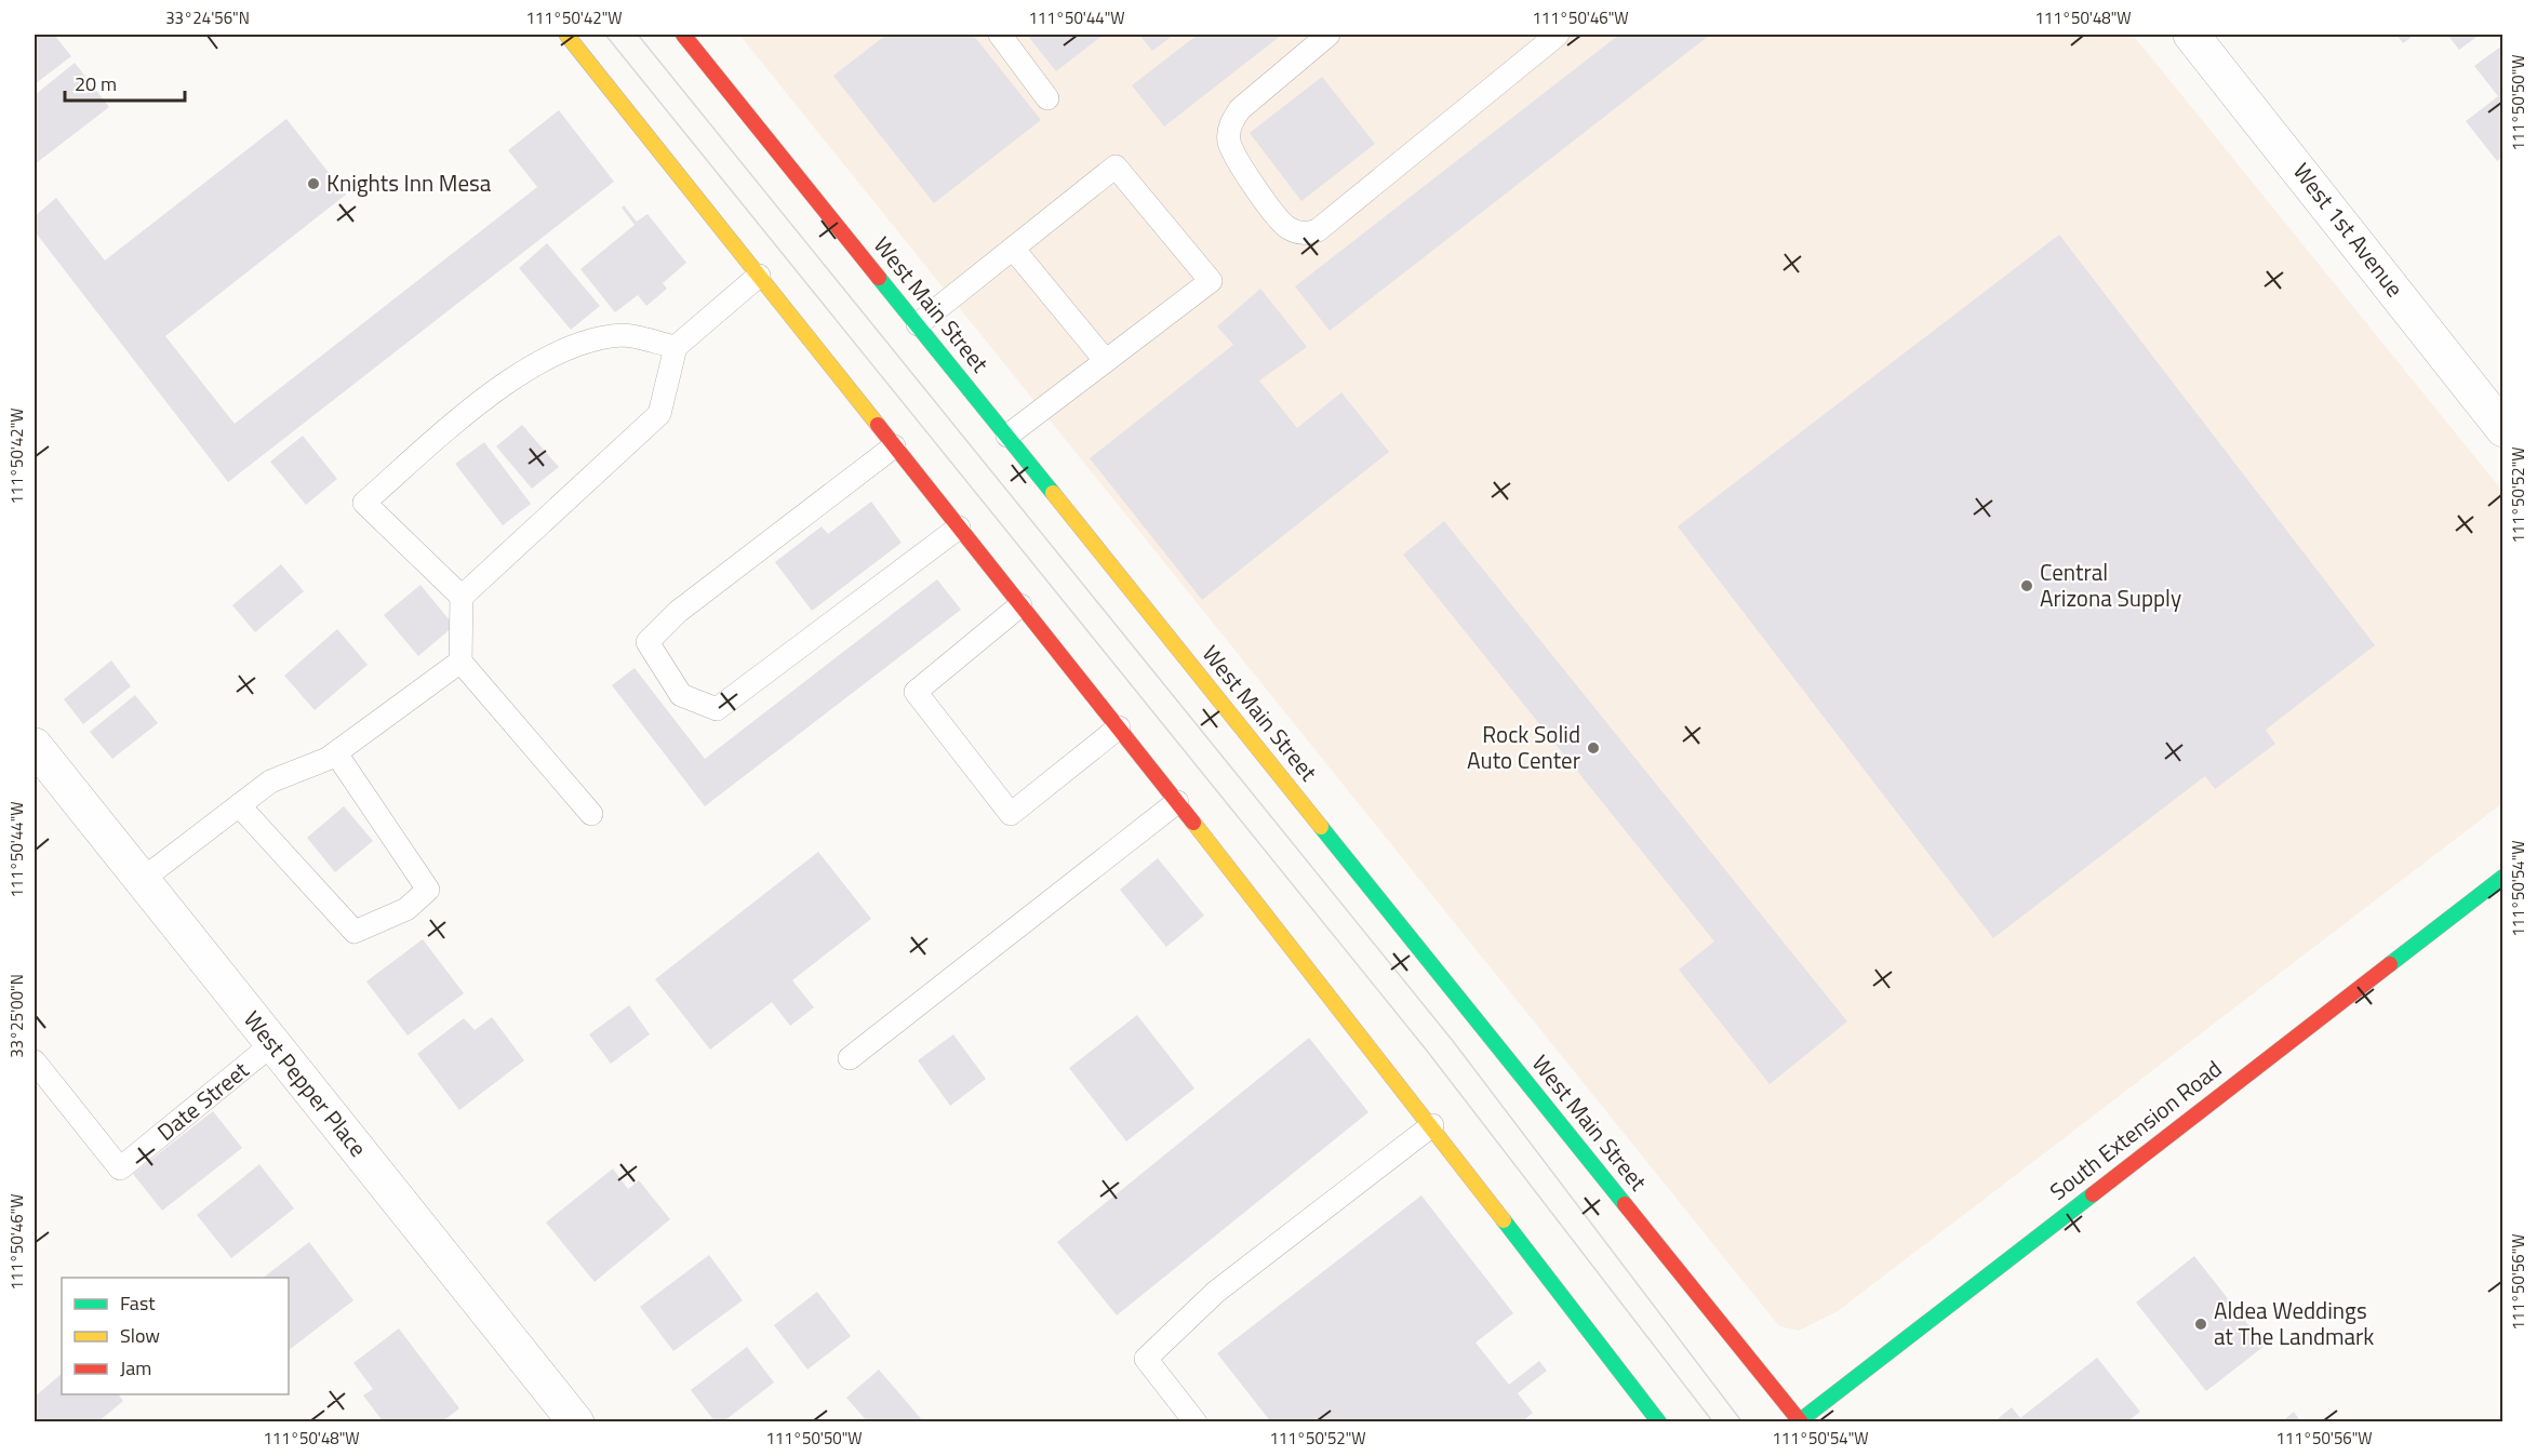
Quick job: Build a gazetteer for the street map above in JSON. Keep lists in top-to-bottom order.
{
  "streets": {
    "main road": ["West Main Street", "South Extension Road"],
    "street": ["West 1st Avenue", "West Pepper Place"],
    "lane": ["Date Street"]
  },
  "crossings": [
    ["West Main Street", "South Extension Road"],
    ["West Pepper Place", "Date Street"]
  ],
  "places": [
    "Knights Inn Mesa",
    "Central Arizona Supply",
    "Rock Solid Auto Center",
    "Aldea Weddings at The Landmark"
  ],
  "legend": ["Fast", "Slow", "Jam"],
  "scale_bar": "20 m",
  "coordinates": [
    "33°24'56\"N",
    "111°50'42\"W",
    "111°50'44\"W",
    "111°50'46\"W",
    "111°50'48\"W",
    "111°50'50\"W",
    "111°50'52\"W",
    "111°50'54\"W",
    "33°25'00\"N",
    "111°50'56\"W"
  ]
}
